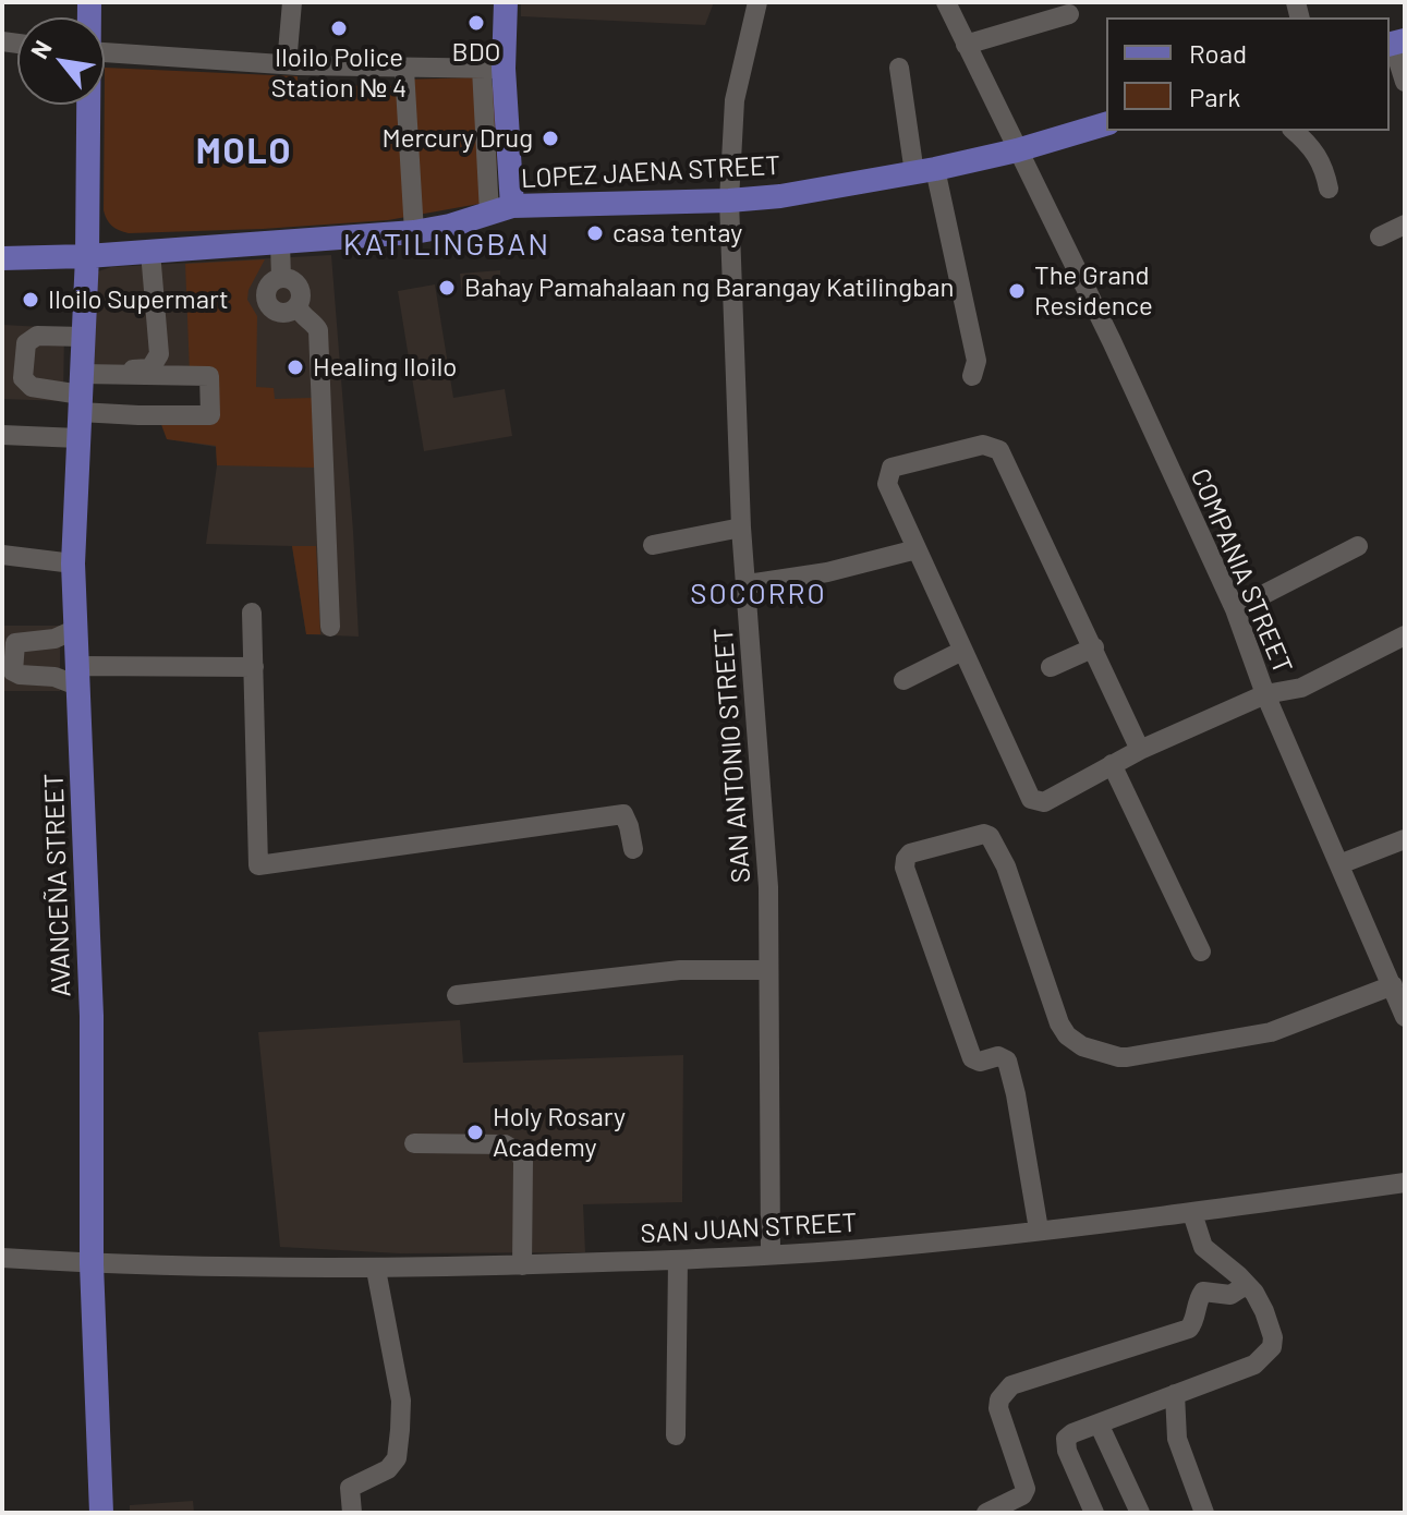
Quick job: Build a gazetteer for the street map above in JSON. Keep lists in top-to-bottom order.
{
  "streets": {
    "main road": ["LOPEZ JAENA STREET", "AVANCEÑA STREET"],
    "street": ["COMPANIA STREET", "SAN ANTONIO STREET", "SAN JUAN STREET"]
  },
  "crossings": [
    ["LOPEZ JAENA STREET", "COMPANIA STREET"],
    ["LOPEZ JAENA STREET", "SAN ANTONIO STREET"],
    ["LOPEZ JAENA STREET", "AVANCEÑA STREET"],
    ["SAN ANTONIO STREET", "SAN JUAN STREET"],
    ["AVANCEÑA STREET", "SAN JUAN STREET"]
  ],
  "districts": ["MOLO", "KATILINGBAN", "SOCORRO"],
  "places": [
    "BDO",
    "Iloilo Police Station № 4",
    "Mercury Drug",
    "casa tentay",
    "Bahay Pamahalaan ng Barangay Katilingban",
    "The Grand Residence",
    "Iloilo Supermart",
    "Healing Iloilo",
    "Holy Rosary Academy"
  ],
  "legend": ["Road", "Park"],
  "north": "top left"
}
